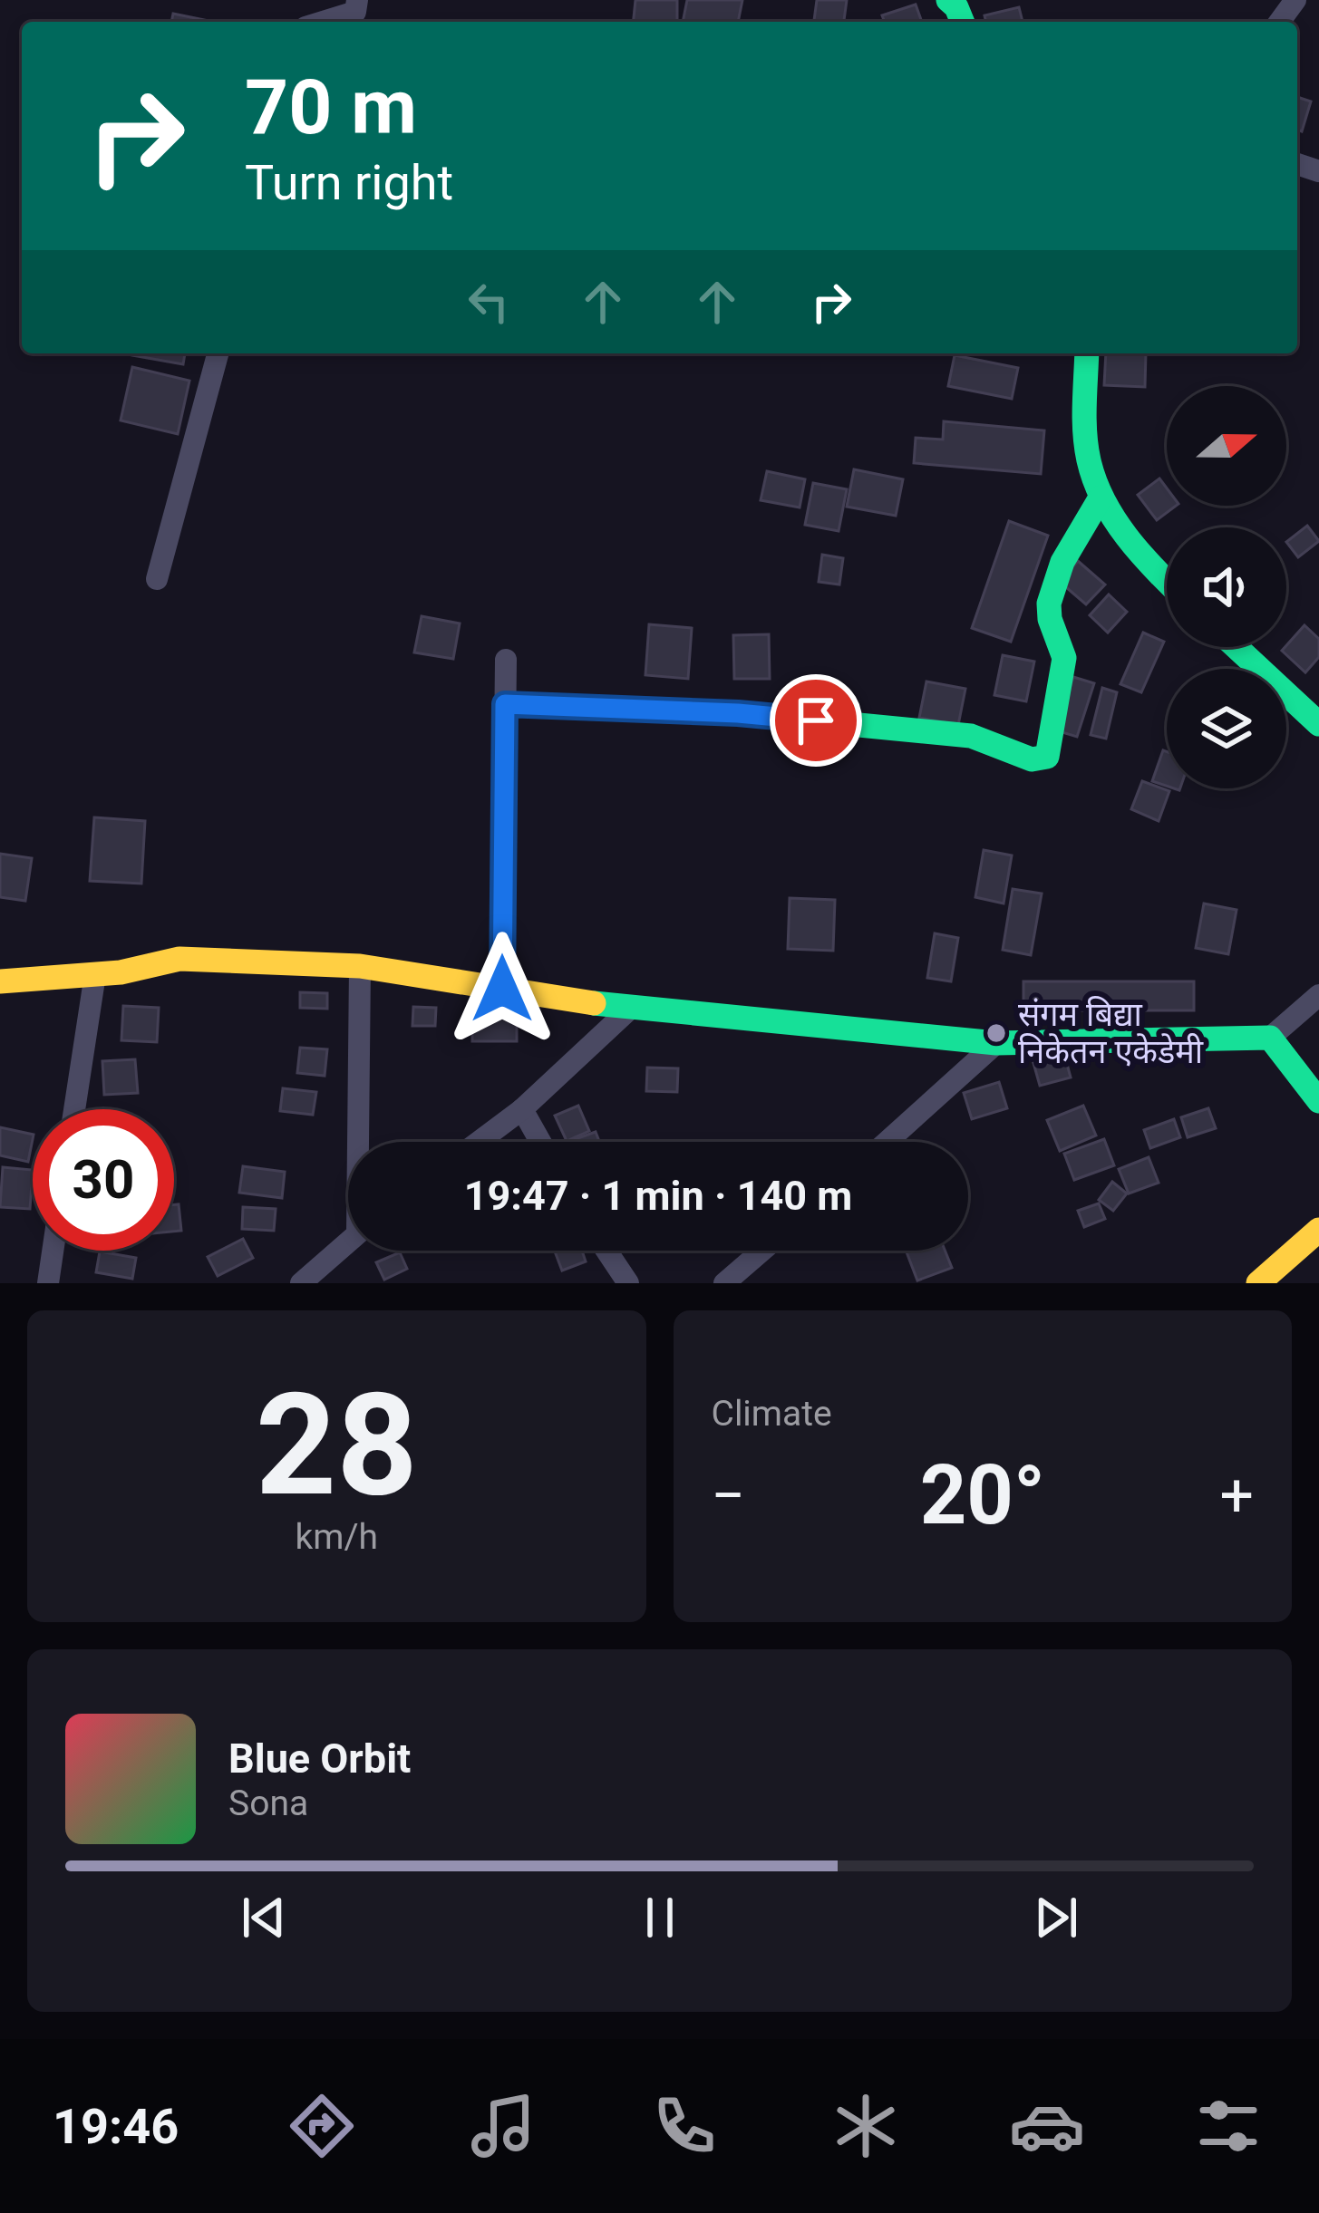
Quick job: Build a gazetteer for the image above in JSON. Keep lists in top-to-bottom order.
{
  "places": ["संगम बिद्या निकेतन एकेडेमी"],
  "north": "right",
  "page": {
    "turn": ["70 m", "Turn right"],
    "limit": "30",
    "trip": "19:47 · 1 min · 140 m",
    "tile": [
      ["28", "km/h"],
      "Climate"
    ],
    "heat": ["−", "20°", "+"],
    "song": ["Blue Orbit", "Sona"],
    "tabs": "19:46"
  }
}
